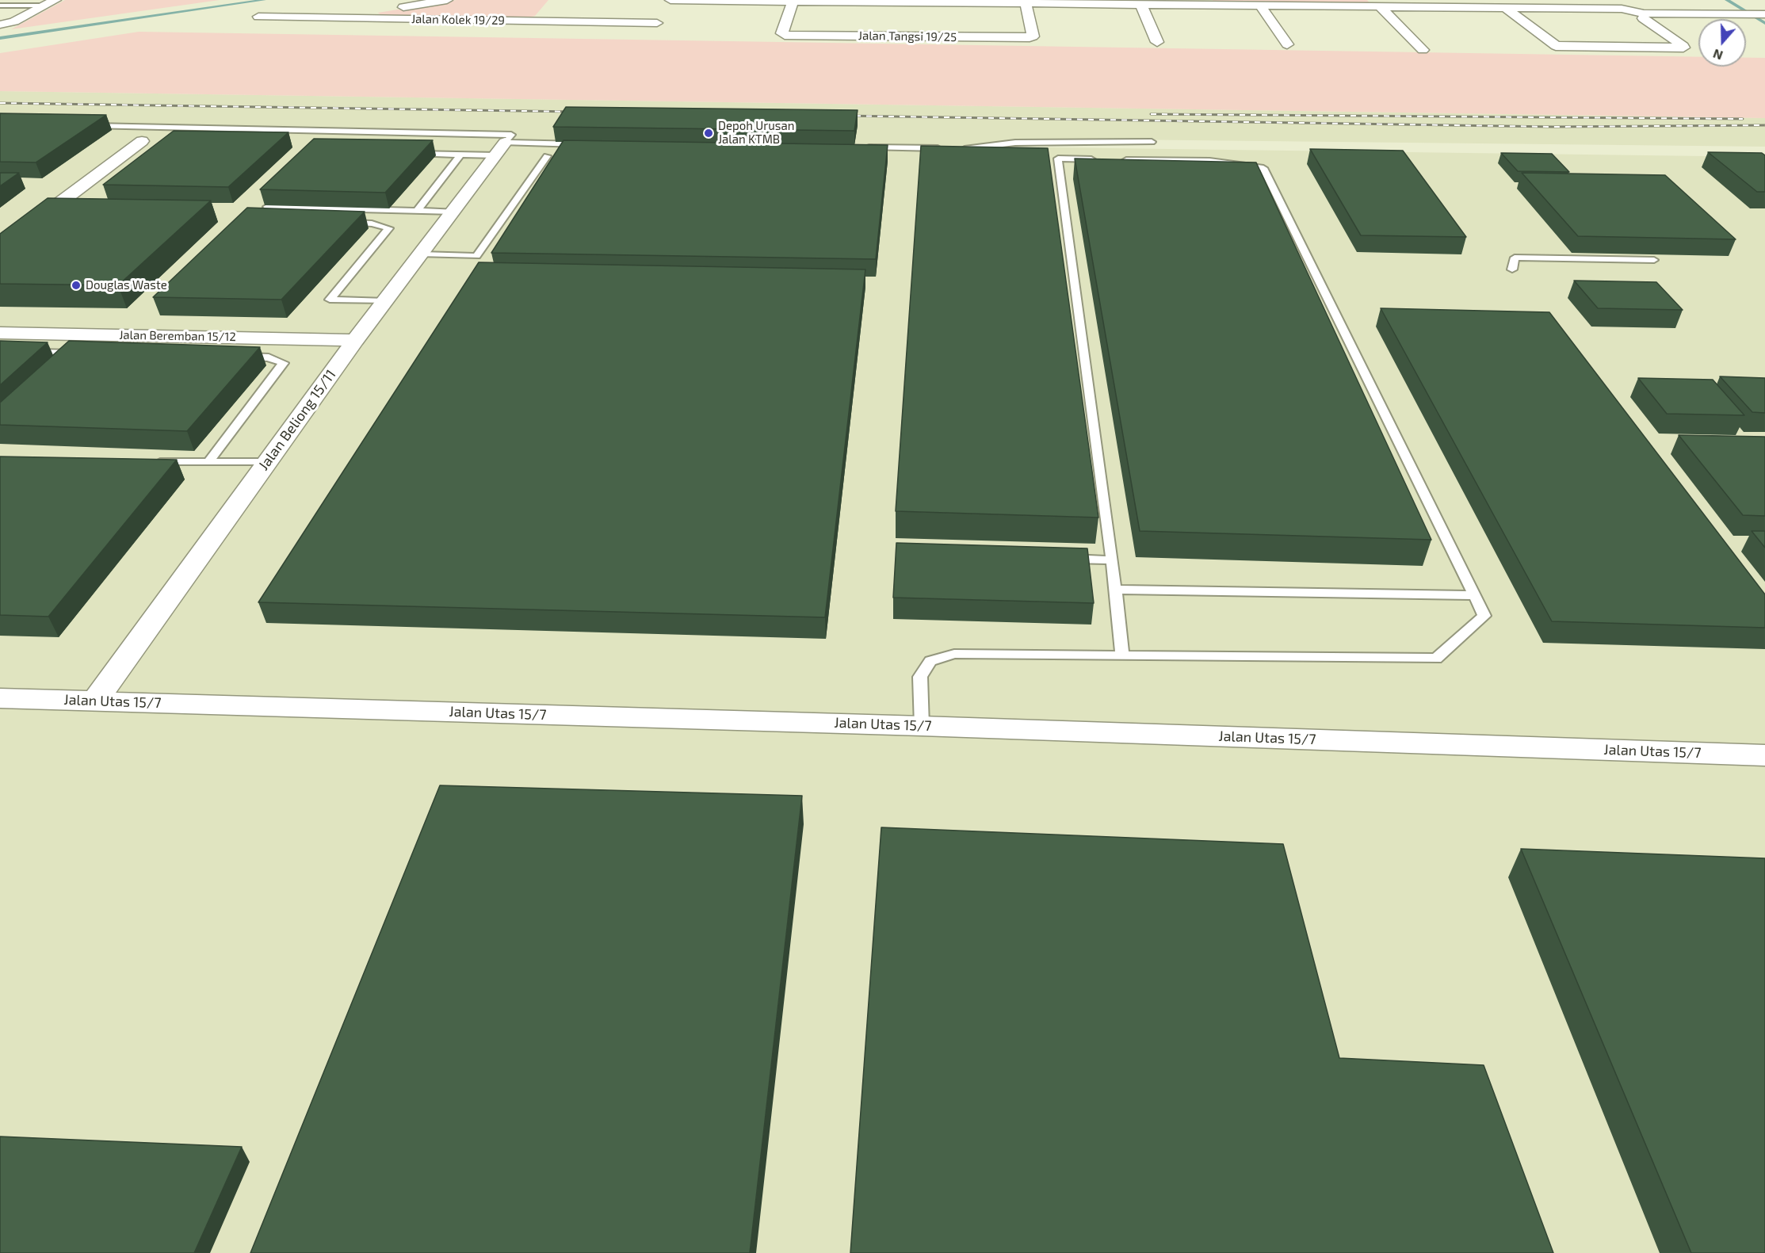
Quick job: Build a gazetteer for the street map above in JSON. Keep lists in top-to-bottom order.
{
  "streets": {
    "street": [
      "Jalan Kolek 19/29",
      "Jalan Tangsi 19/25",
      "Jalan Beremban 15/12",
      "Jalan Beliong 15/11",
      "Jalan Utas 15/7"
    ]
  },
  "crossings": [
    ["Jalan Kolek 19/29", "Jalan Tangsi 19/25"],
    ["Jalan Beremban 15/12", "Jalan Beliong 15/11"],
    ["Jalan Beliong 15/11", "Jalan Utas 15/7"]
  ],
  "places": ["Depoh Urusan Jalan KTMB", "Douglas Waste"],
  "north": "bottom"
}
